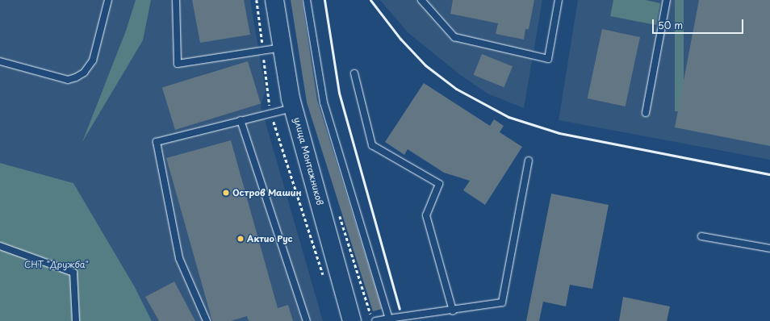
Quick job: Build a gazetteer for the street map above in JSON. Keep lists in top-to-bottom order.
{
  "streets": {
    "main road": ["улица Монтажников"]
  },
  "parks": ["СНТ \"Дружба\""],
  "places": ["Остров Машин", "Актио Рус"],
  "scale_bar": "50 m"
}
